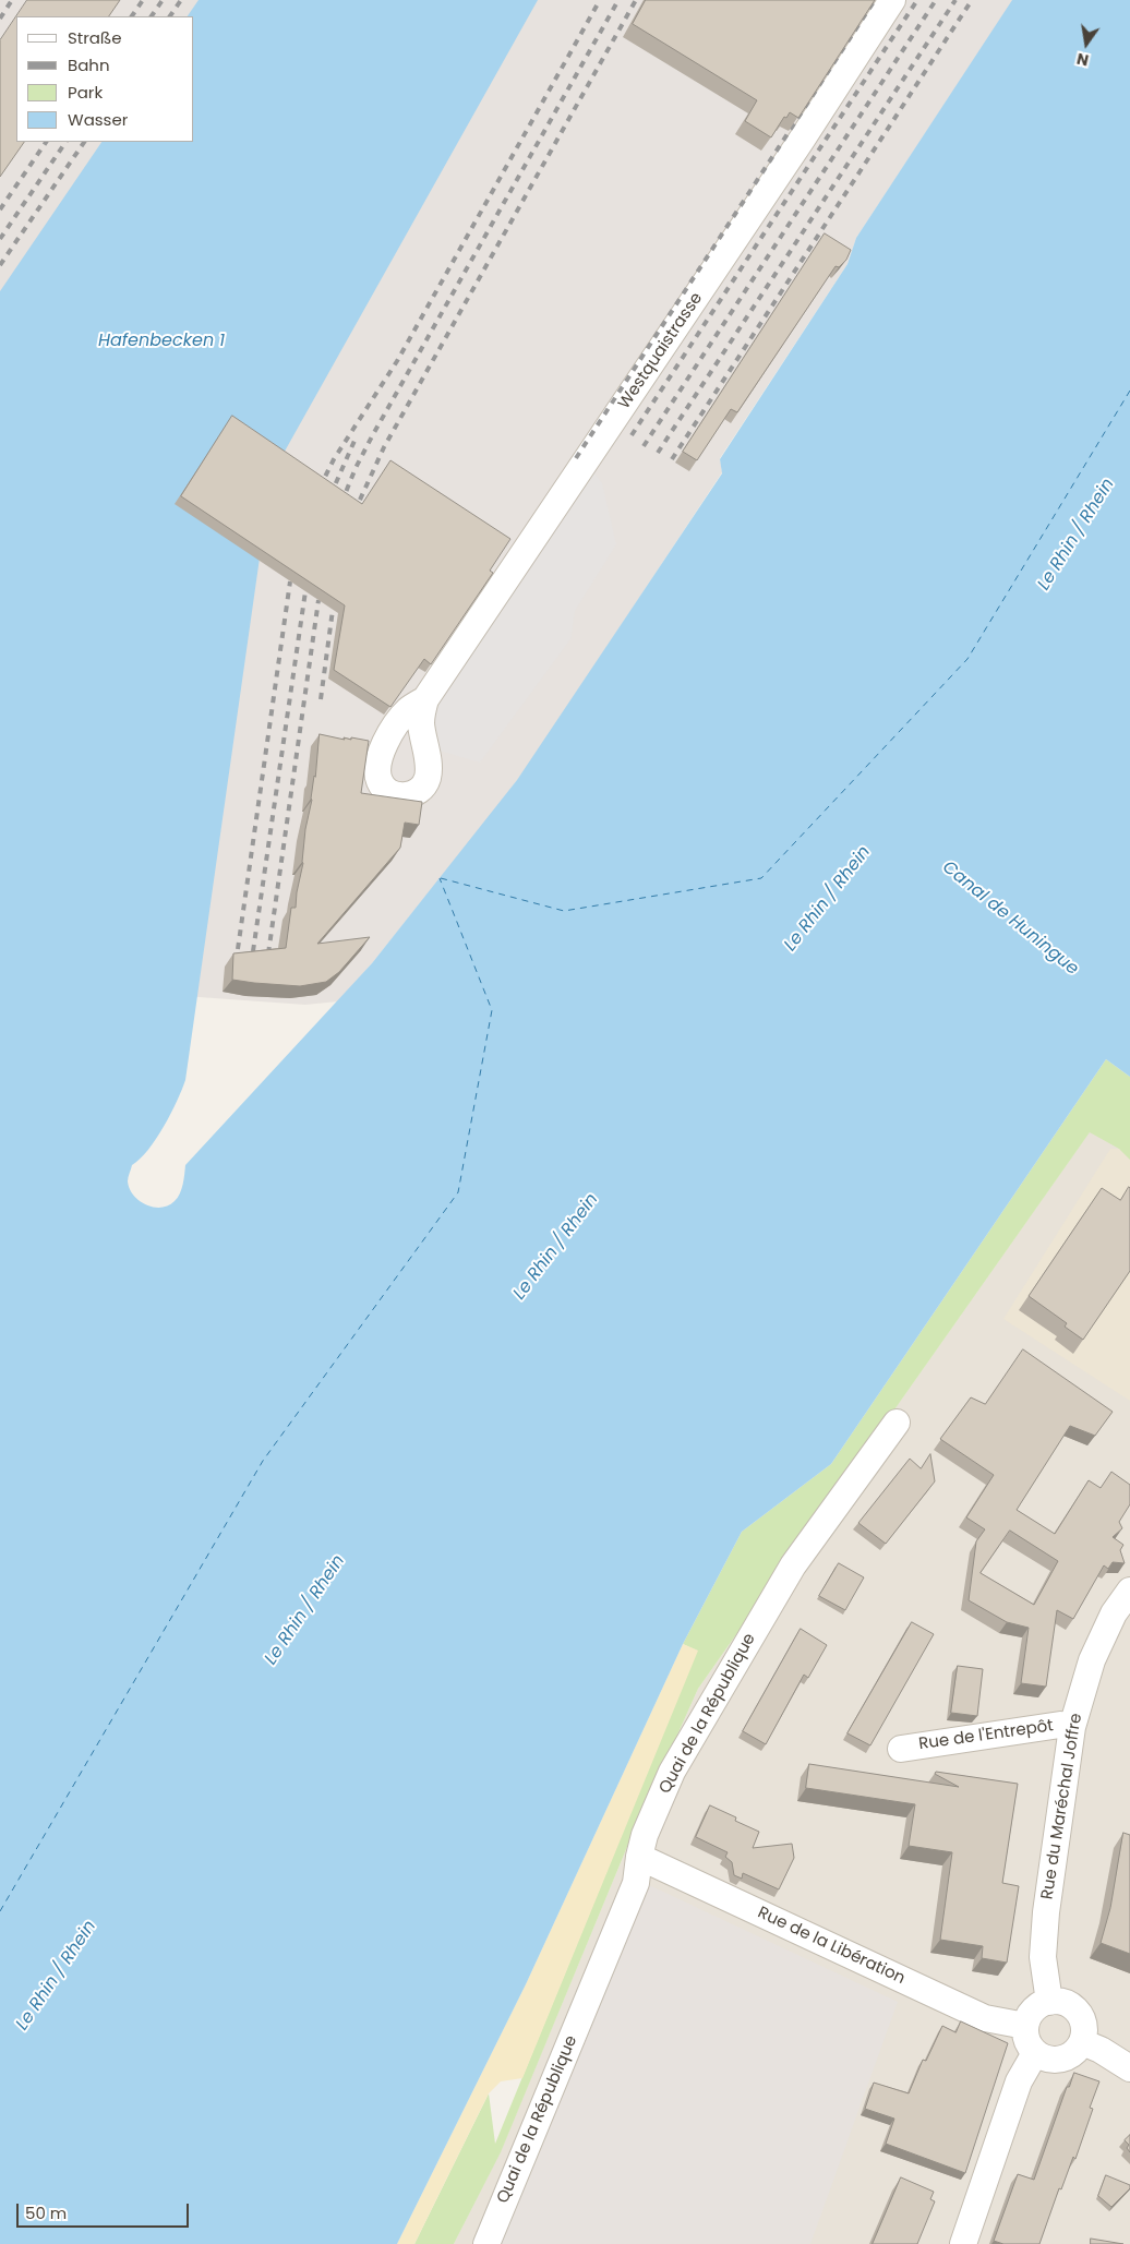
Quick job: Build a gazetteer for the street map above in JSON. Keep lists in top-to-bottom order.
{
  "streets": {
    "street": [
      "Westquaistrasse",
      "Quai de la République",
      "Rue de l'Entrepôt",
      "Rue du Maréchal Joffre",
      "Rue de la Libération"
    ]
  },
  "crossings": [
    ["Quai de la République", "Rue de la Libération"],
    ["Rue de l'Entrepôt", "Rue du Maréchal Joffre"],
    ["Rue du Maréchal Joffre", "Rue de la Libération"]
  ],
  "water": ["Hafenbecken 1", "Le Rhin / Rhein", "Canal de Huningue"],
  "legend": [
    "Straße",
    "Bahn",
    "Park",
    "Wasser"
  ],
  "scale_bar": "50 m",
  "north": "bottom"
}
